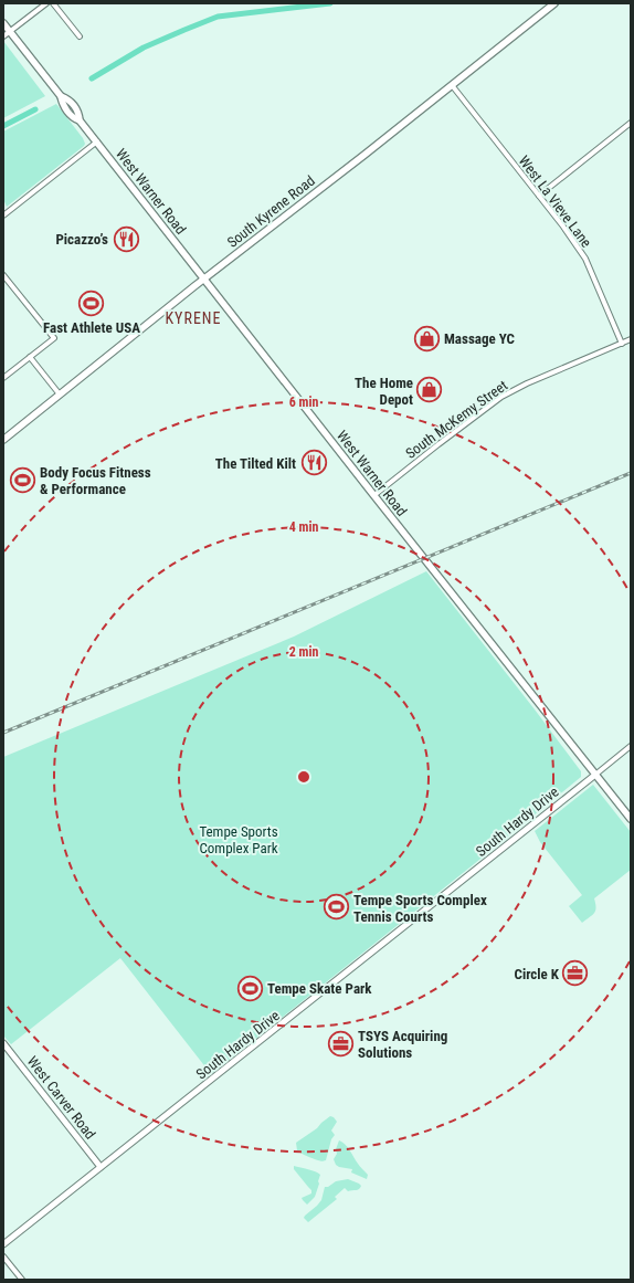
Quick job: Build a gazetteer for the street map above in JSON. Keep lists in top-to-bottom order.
{
  "streets": {
    "main road": ["West Warner Road", "South Kyrene Road"],
    "street": [
      "West La Vieve Lane",
      "South McKemy Street",
      "South Hardy Drive",
      "West Carver Road"
    ]
  },
  "crossings": [
    ["West Warner Road", "South Kyrene Road"],
    ["West Warner Road", "South McKemy Street"],
    ["West Warner Road", "South Hardy Drive"],
    ["West La Vieve Lane", "South Kyrene Road"],
    ["West La Vieve Lane", "South McKemy Street"],
    ["South Hardy Drive", "West Carver Road"]
  ],
  "districts": ["KYRENE"],
  "parks": ["Tempe Sports Complex Park"],
  "places": {
    "restaurant": ["Picazzo’s", "The Tilted Kilt"],
    "sports": [
      "Fast Athlete USA",
      "Body Focus Fitness & Performance",
      "Tempe Sports Complex Tennis Courts",
      "Tempe Skate Park"
    ],
    "shop": ["Massage YC", "The Home Depot"],
    "office": ["Circle K", "TSYS Acquiring Solutions"]
  },
  "rings": ["6 min", "4 min", "2 min"]
}
